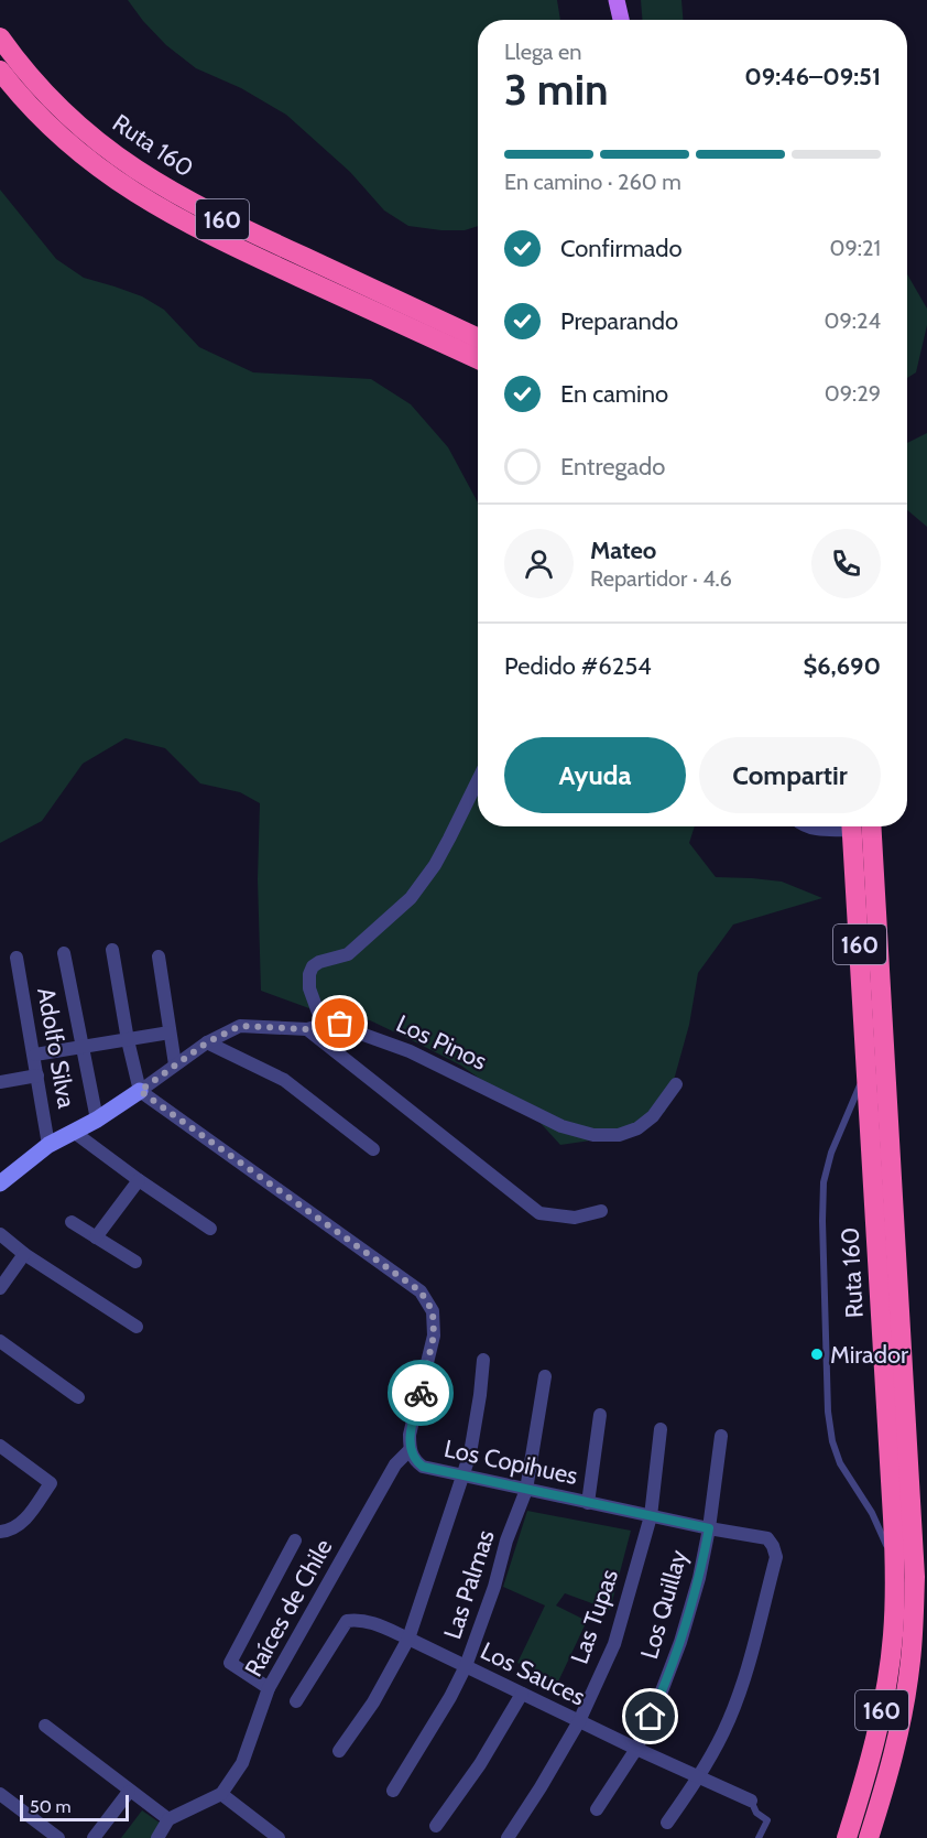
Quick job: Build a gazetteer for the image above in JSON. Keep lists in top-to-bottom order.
{
  "streets": {
    "highway": ["Ruta 160", "160"],
    "street": [
      "Los Pinos",
      "Adolfo Silva",
      "Los Copihues",
      "Las Palmas",
      "Los Quillay",
      "Raíces de Chile",
      "Las Tupas",
      "Los Sauces"
    ]
  },
  "crossings": [
    ["Los Pinos", "Los Copihues"],
    ["Los Copihues", "Las Palmas"],
    ["Los Copihues", "Los Quillay"],
    ["Los Copihues", "Raíces de Chile"],
    ["Los Copihues", "Las Tupas"],
    ["Los Copihues", "Los Sauces"],
    ["Las Palmas", "Los Sauces"],
    ["Los Quillay", "Los Sauces"],
    ["Las Tupas", "Los Sauces"]
  ],
  "places": ["Mirador"],
  "scale_bar": "50 m",
  "page": {
    "heading": ["3 min", "Llega en", "09:46–09:51"],
    "panel": [
      "Mateo",
      "Repartidor · 4.6",
      "Pedido #6254",
      "$6,690"
    ],
    "bar": "En camino · 260 m",
    "list": [
      ["Confirmado", "09:21"],
      ["Preparando", "09:24"],
      ["En camino", "09:29"],
      "Entregado"
    ],
    "buttons": ["Ayuda", "Compartir"],
    "scale": "50 m"
  }
}
